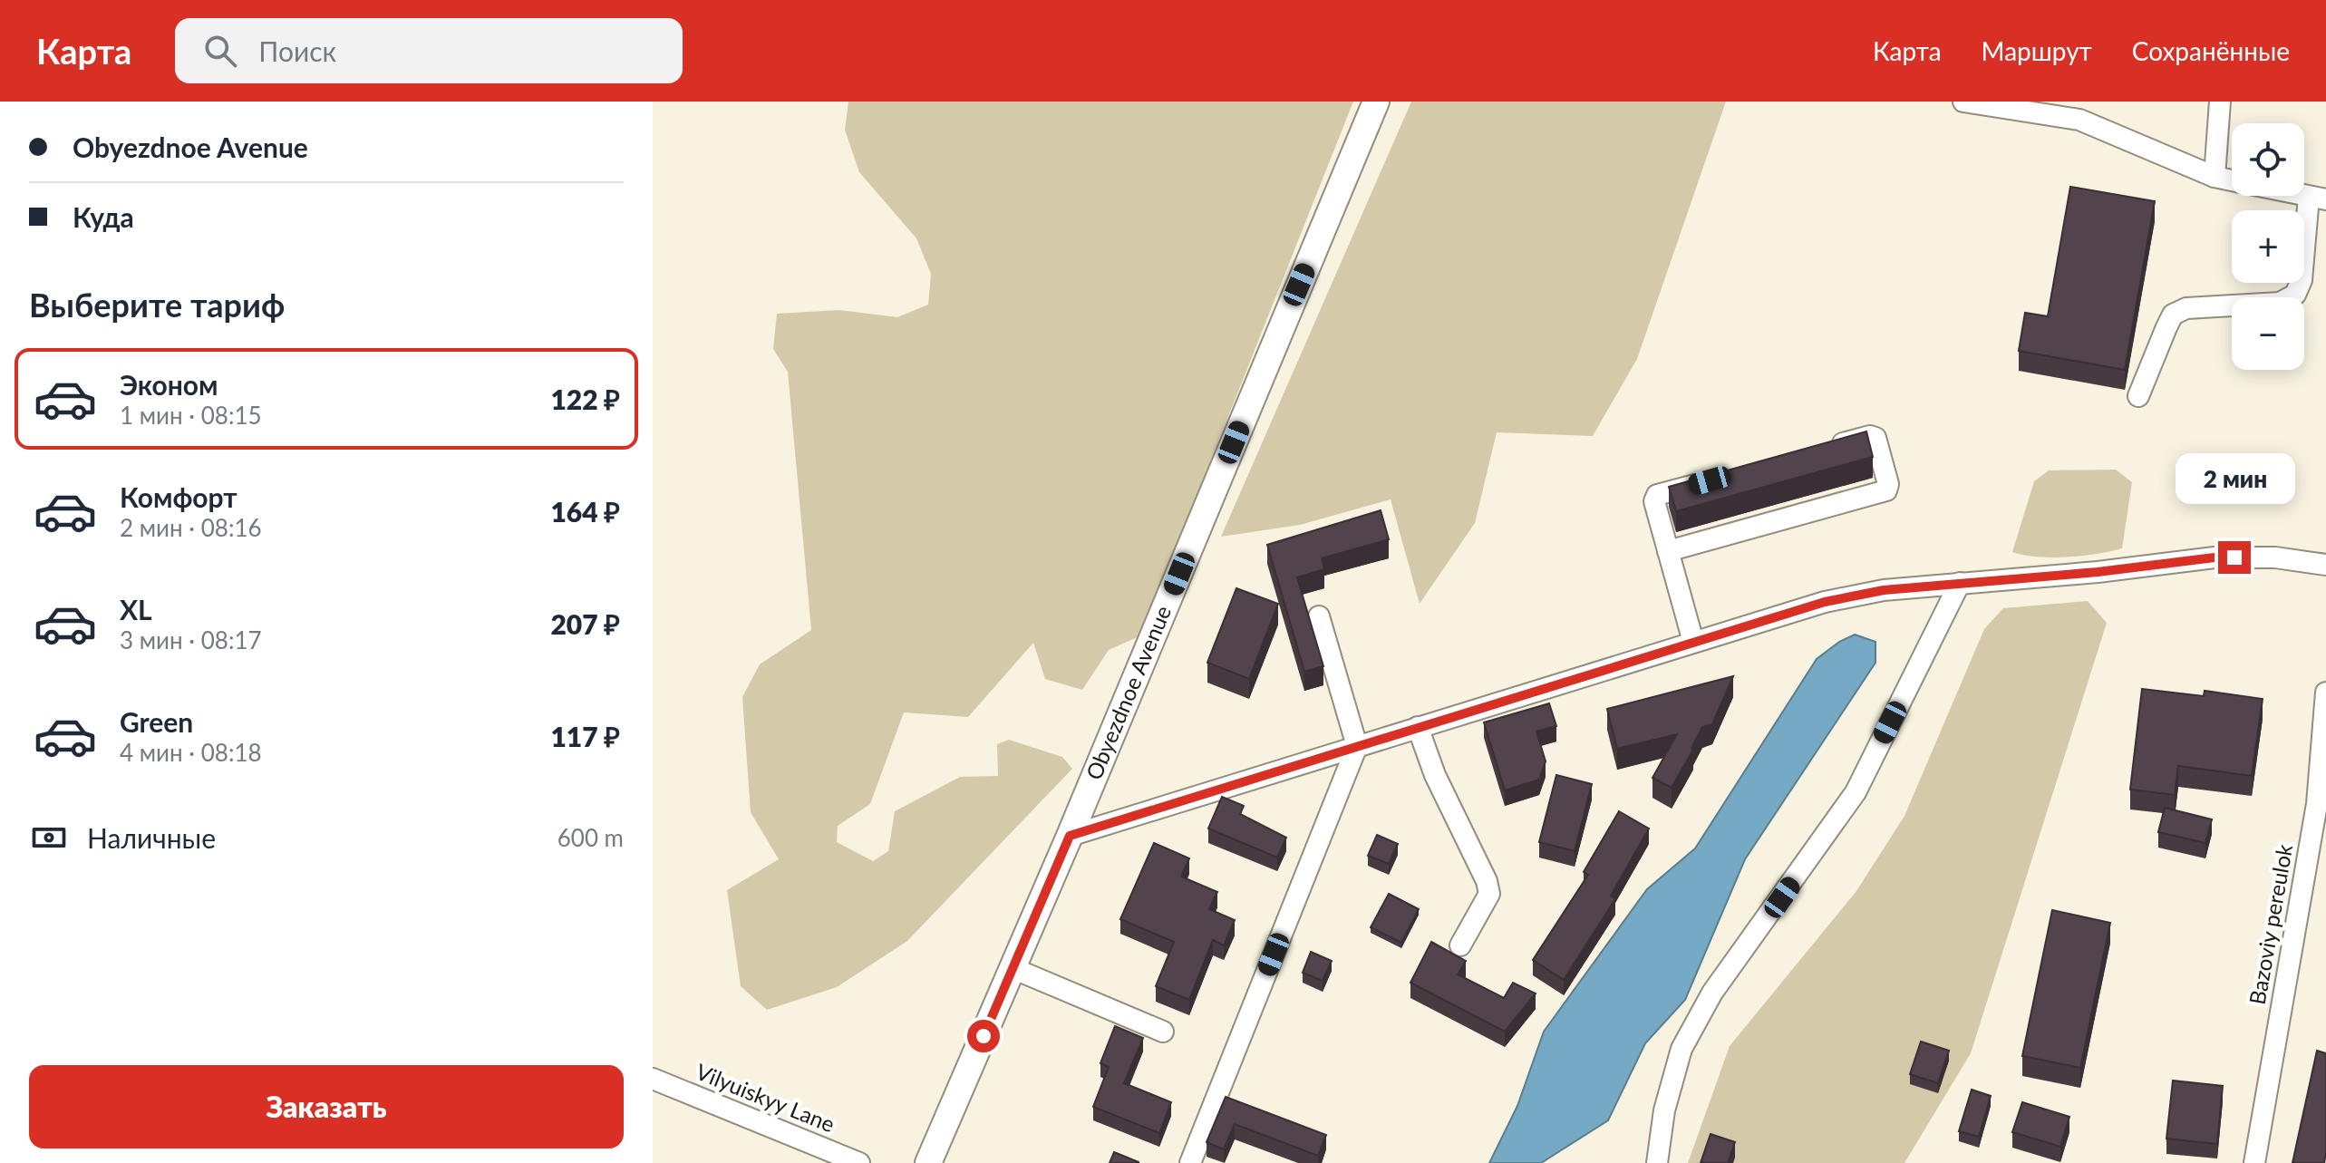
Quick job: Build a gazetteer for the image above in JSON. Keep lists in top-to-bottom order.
{
  "streets": {
    "main road": ["Obyezdnoe Avenue"],
    "street": ["Bazoviy pereulok", "Vilyuiskyy Lane"]
  },
  "page": {
    "header": "Карта",
    "search": "Поиск",
    "nav": ["Карта", "Маршрут", "Сохранённые"],
    "banner": ["Obyezdnoe Avenue", "Куда"],
    "map_buttons": ["+", "−"],
    "heading": "Выберите тариф",
    "list": [
      {
        "name": "Эконом",
        "note": "1 мин · 08:15",
        "value": "122 ₽"
      },
      {
        "name": "Комфорт",
        "note": "2 мин · 08:16",
        "value": "164 ₽"
      },
      {
        "name": "XL",
        "note": "3 мин · 08:17",
        "value": "207 ₽"
      },
      {
        "name": "Green",
        "note": "4 мин · 08:18",
        "value": "117 ₽"
      }
    ],
    "bubble": "2 мин",
    "pay": ["Наличные", "600 m"],
    "buttons": "Заказать"
  }
}
